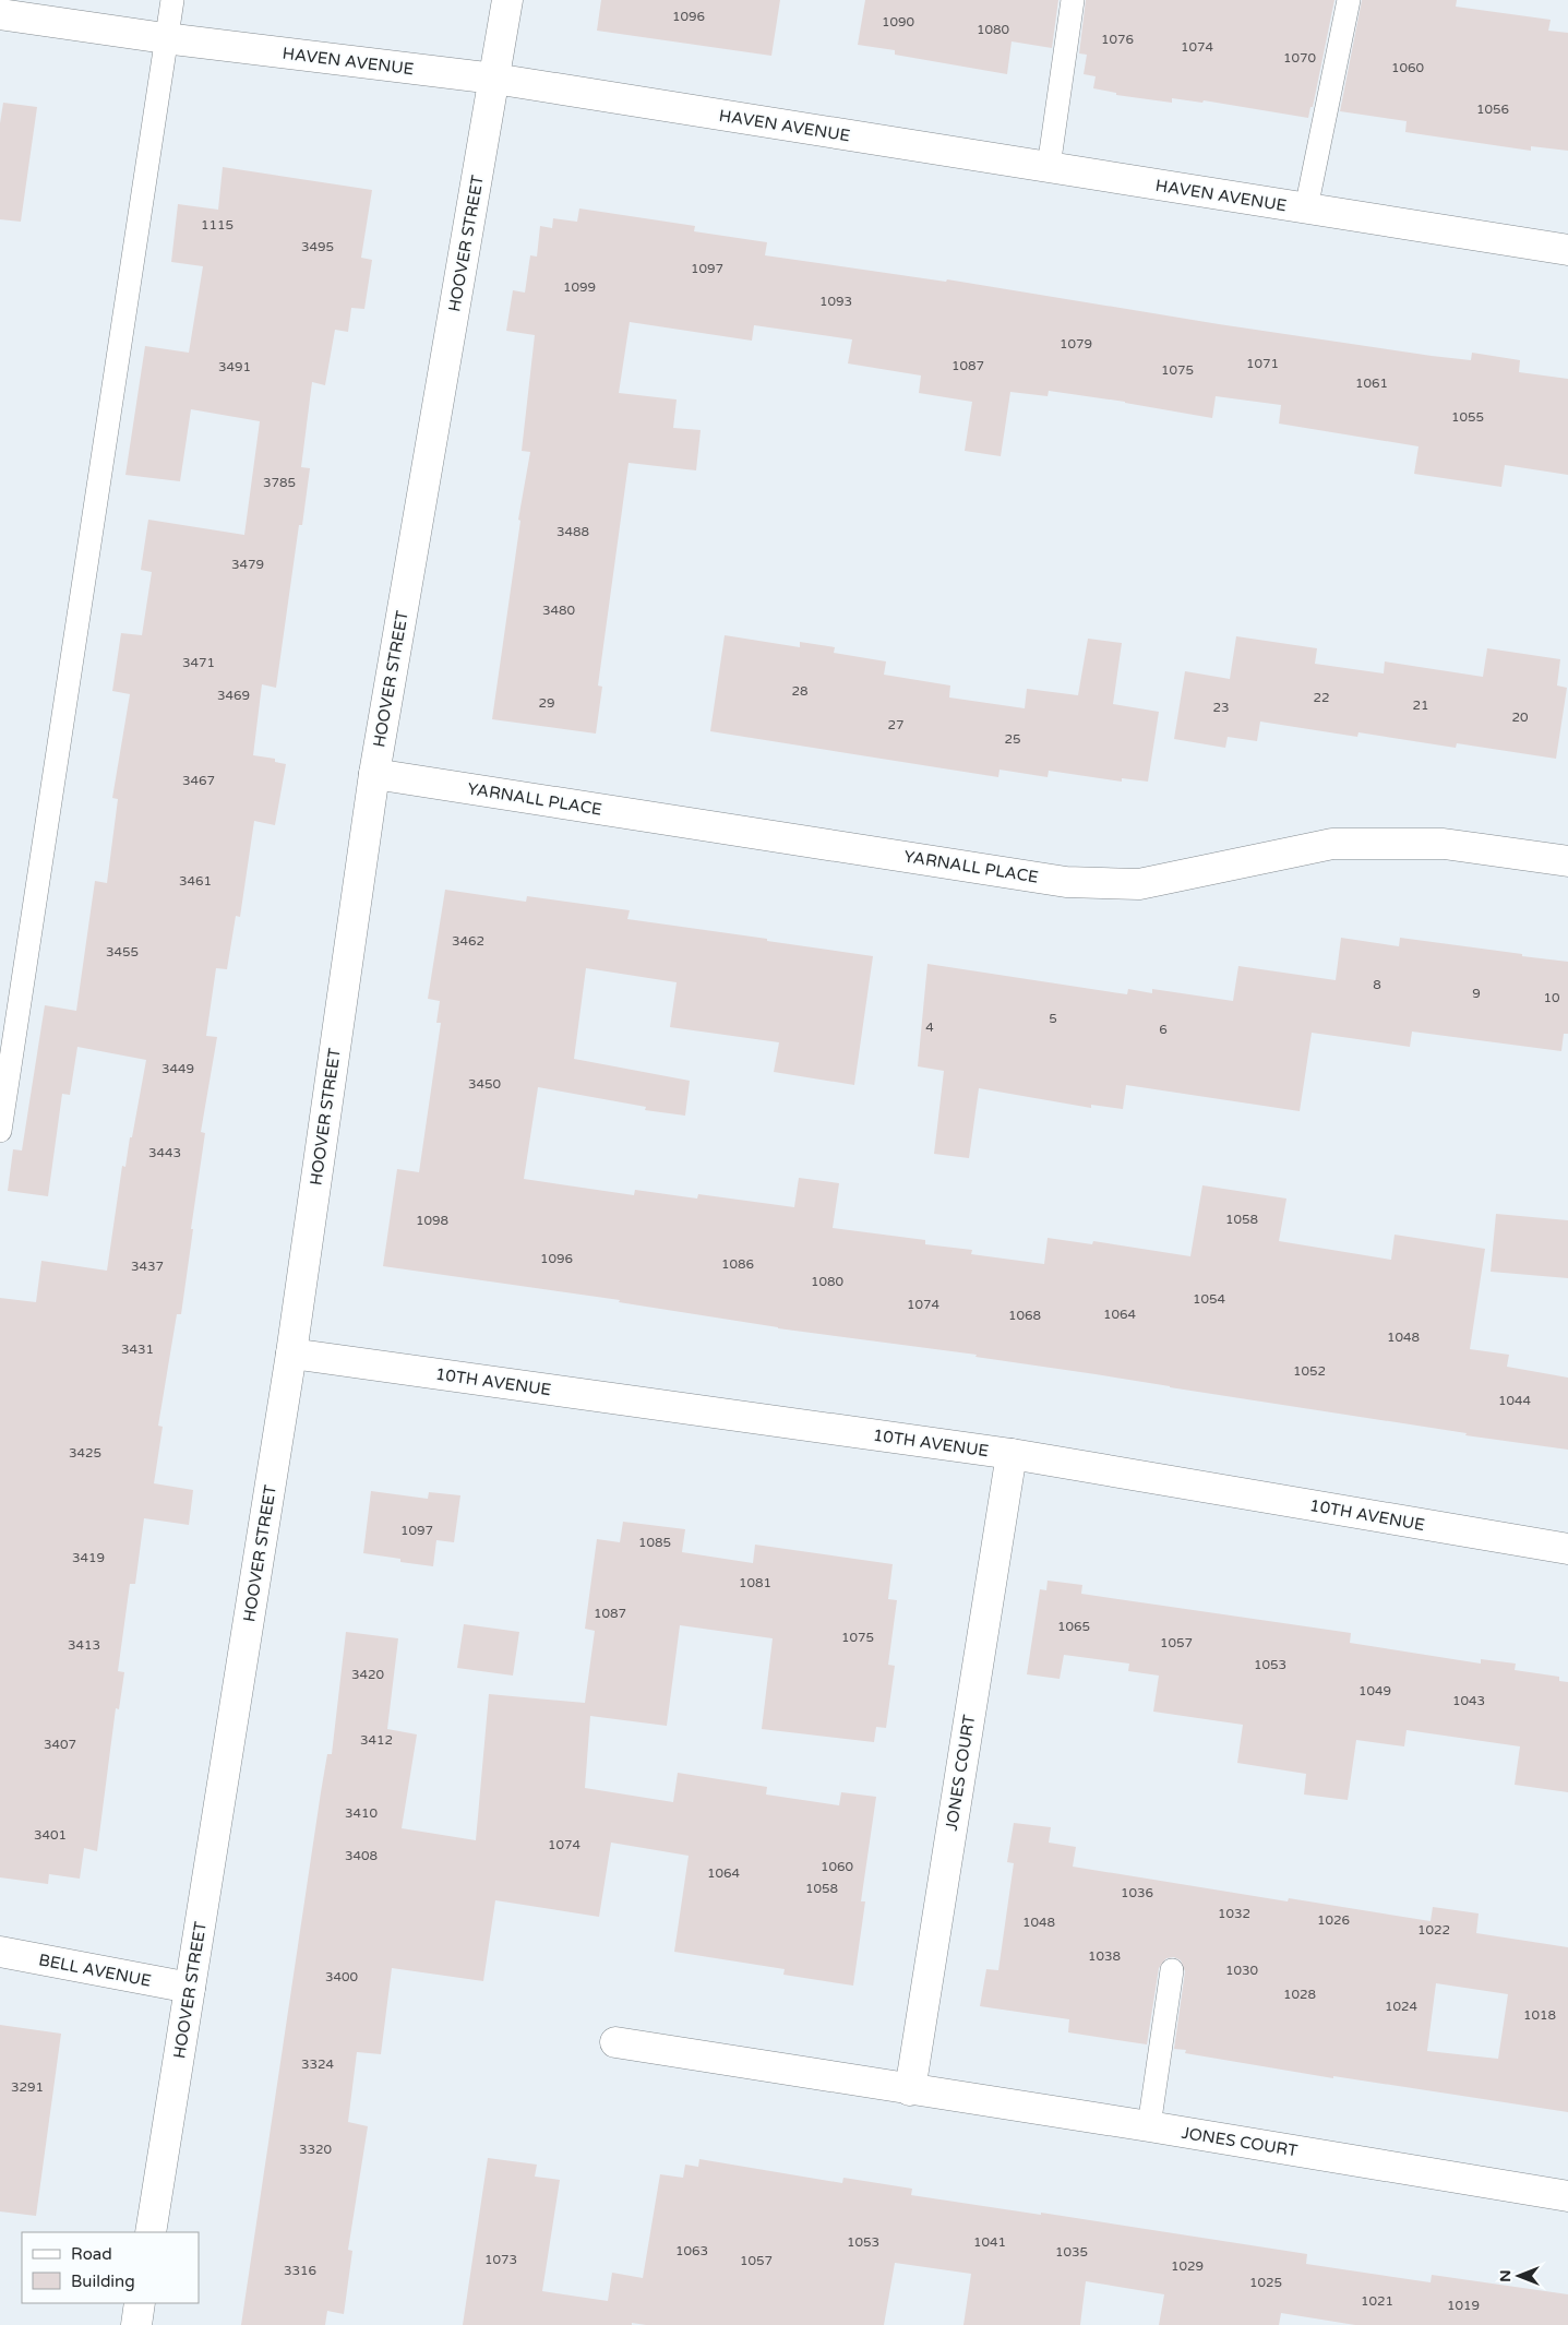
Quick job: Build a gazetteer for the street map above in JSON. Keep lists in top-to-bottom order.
{
  "streets": {
    "street": [
      "HAVEN AVENUE",
      "HOOVER STREET",
      "YARNALL PLACE",
      "10TH AVENUE",
      "JONES COURT",
      "BELL AVENUE"
    ]
  },
  "crossings": [
    ["HAVEN AVENUE", "HOOVER STREET"],
    ["HOOVER STREET", "YARNALL PLACE"],
    ["HOOVER STREET", "10TH AVENUE"],
    ["HOOVER STREET", "BELL AVENUE"],
    ["10TH AVENUE", "JONES COURT"]
  ],
  "house_numbers": [
    "1096",
    "1090",
    "1080",
    "1076",
    "1074",
    "1070",
    "1060",
    "1056",
    "1115",
    "3495",
    "1097",
    "1099",
    "1093",
    "1079",
    "1071",
    "1087",
    "3491",
    "1075",
    "1061",
    "1055",
    "3785",
    "3488",
    "3479",
    "3480",
    "3471",
    "28",
    "3469",
    "22",
    "29",
    "21",
    "23",
    "20",
    "27",
    "25",
    "3467",
    "3461",
    "3462",
    "3455",
    "8",
    "9",
    "10",
    "5",
    "4",
    "6",
    "3449",
    "3450",
    "3443",
    "1058",
    "1098",
    "1096",
    "1086",
    "3437",
    "1080",
    "1054",
    "1074",
    "1064",
    "1068",
    "1048",
    "3431",
    "1052",
    "1044",
    "3425",
    "1097",
    "1085",
    "3419",
    "1081",
    "1087",
    "1065",
    "1075",
    "1057",
    "3413",
    "1053",
    "3420",
    "1049",
    "1043",
    "3412",
    "3407",
    "3410",
    "3401",
    "1074",
    "3408",
    "1060",
    "1064",
    "1058",
    "1036",
    "1032",
    "1026",
    "1048",
    "1022",
    "1038",
    "1030",
    "3400",
    "1028",
    "1024",
    "1018",
    "3324",
    "3291",
    "3320",
    "1053",
    "1041",
    "1063",
    "1035",
    "1073",
    "1057",
    "1029",
    "3316",
    "1025",
    "1021",
    "1019"
  ],
  "legend": ["Road", "Building"],
  "north": "left"
}
